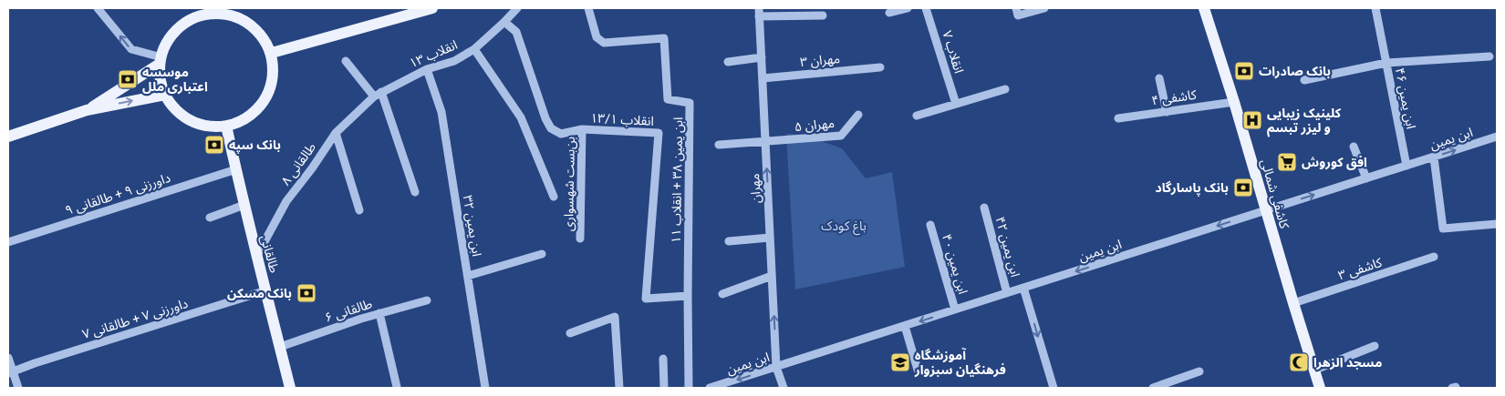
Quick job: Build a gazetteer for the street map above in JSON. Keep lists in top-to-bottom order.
{
  "streets": {
    "main road": ["کاشفی شمالی", "طالقانی"],
    "street": [
      "انقلاب ۷",
      "انقلاب ۱۳",
      "مهران ۳",
      "کاشفی ۴",
      "ابن یمین ۴۶",
      "انقلاب ۱۳/۱",
      "مهران ۵",
      "ابن یمین",
      "طالقانی ۸",
      "ابن یمین ۳۸ + انقلاب ۱۱",
      "بن‌بست شهسواری",
      "مهران",
      "داورزنی ۹ + طالقانی ۹",
      "ابن یمین ۳۲",
      "ابن یمین ۴۲",
      "ابن یمین ۴۰",
      "کاشفی ۳",
      "طالقانی ۶",
      "داورزنی ۷ + طالقانی ۷"
    ]
  },
  "crossings": [
    ["انقلاب ۱۳", "انقلاب ۱۳/۱"],
    ["انقلاب ۱۳", "طالقانی ۸"],
    ["انقلاب ۱۳", "ابن یمین ۳۲"],
    ["مهران ۳", "مهران"],
    ["کاشفی ۴", "کاشفی شمالی"],
    ["ابن یمین ۴۶", "ابن یمین"],
    ["انقلاب ۱۳/۱", "ابن یمین ۳۸ + انقلاب ۱۱"],
    ["انقلاب ۱۳/۱", "بن‌بست شهسواری"],
    ["مهران ۵", "مهران"],
    ["ابن یمین", "مهران"],
    ["ابن یمین", "کاشفی شمالی"],
    ["ابن یمین", "ابن یمین ۴۲"],
    ["ابن یمین", "ابن یمین ۴۰"],
    ["طالقانی ۸", "طالقانی"],
    ["داورزنی ۹ + طالقانی ۹", "طالقانی"],
    ["کاشفی شمالی", "کاشفی ۳"],
    ["طالقانی", "طالقانی ۶"],
    ["طالقانی", "داورزنی ۷ + طالقانی ۷"]
  ],
  "one_way": ["مهران"],
  "parks": ["باغ کودک"],
  "places": {
    "bank": [
      "بانک صادرات",
      "موسسه اعتباری ملل",
      "بانک سپه",
      "بانک پاسارگاد",
      "بانک مسکن"
    ],
    "hospital": ["کلینیک زیبایی و لیزر تبسم"],
    "supermarket": ["افق کوروش"],
    "school or university": ["آموزشگاه فرهنگیان سبزوار"],
    "mosque": ["مسجد الزهرا"]
  }
}
